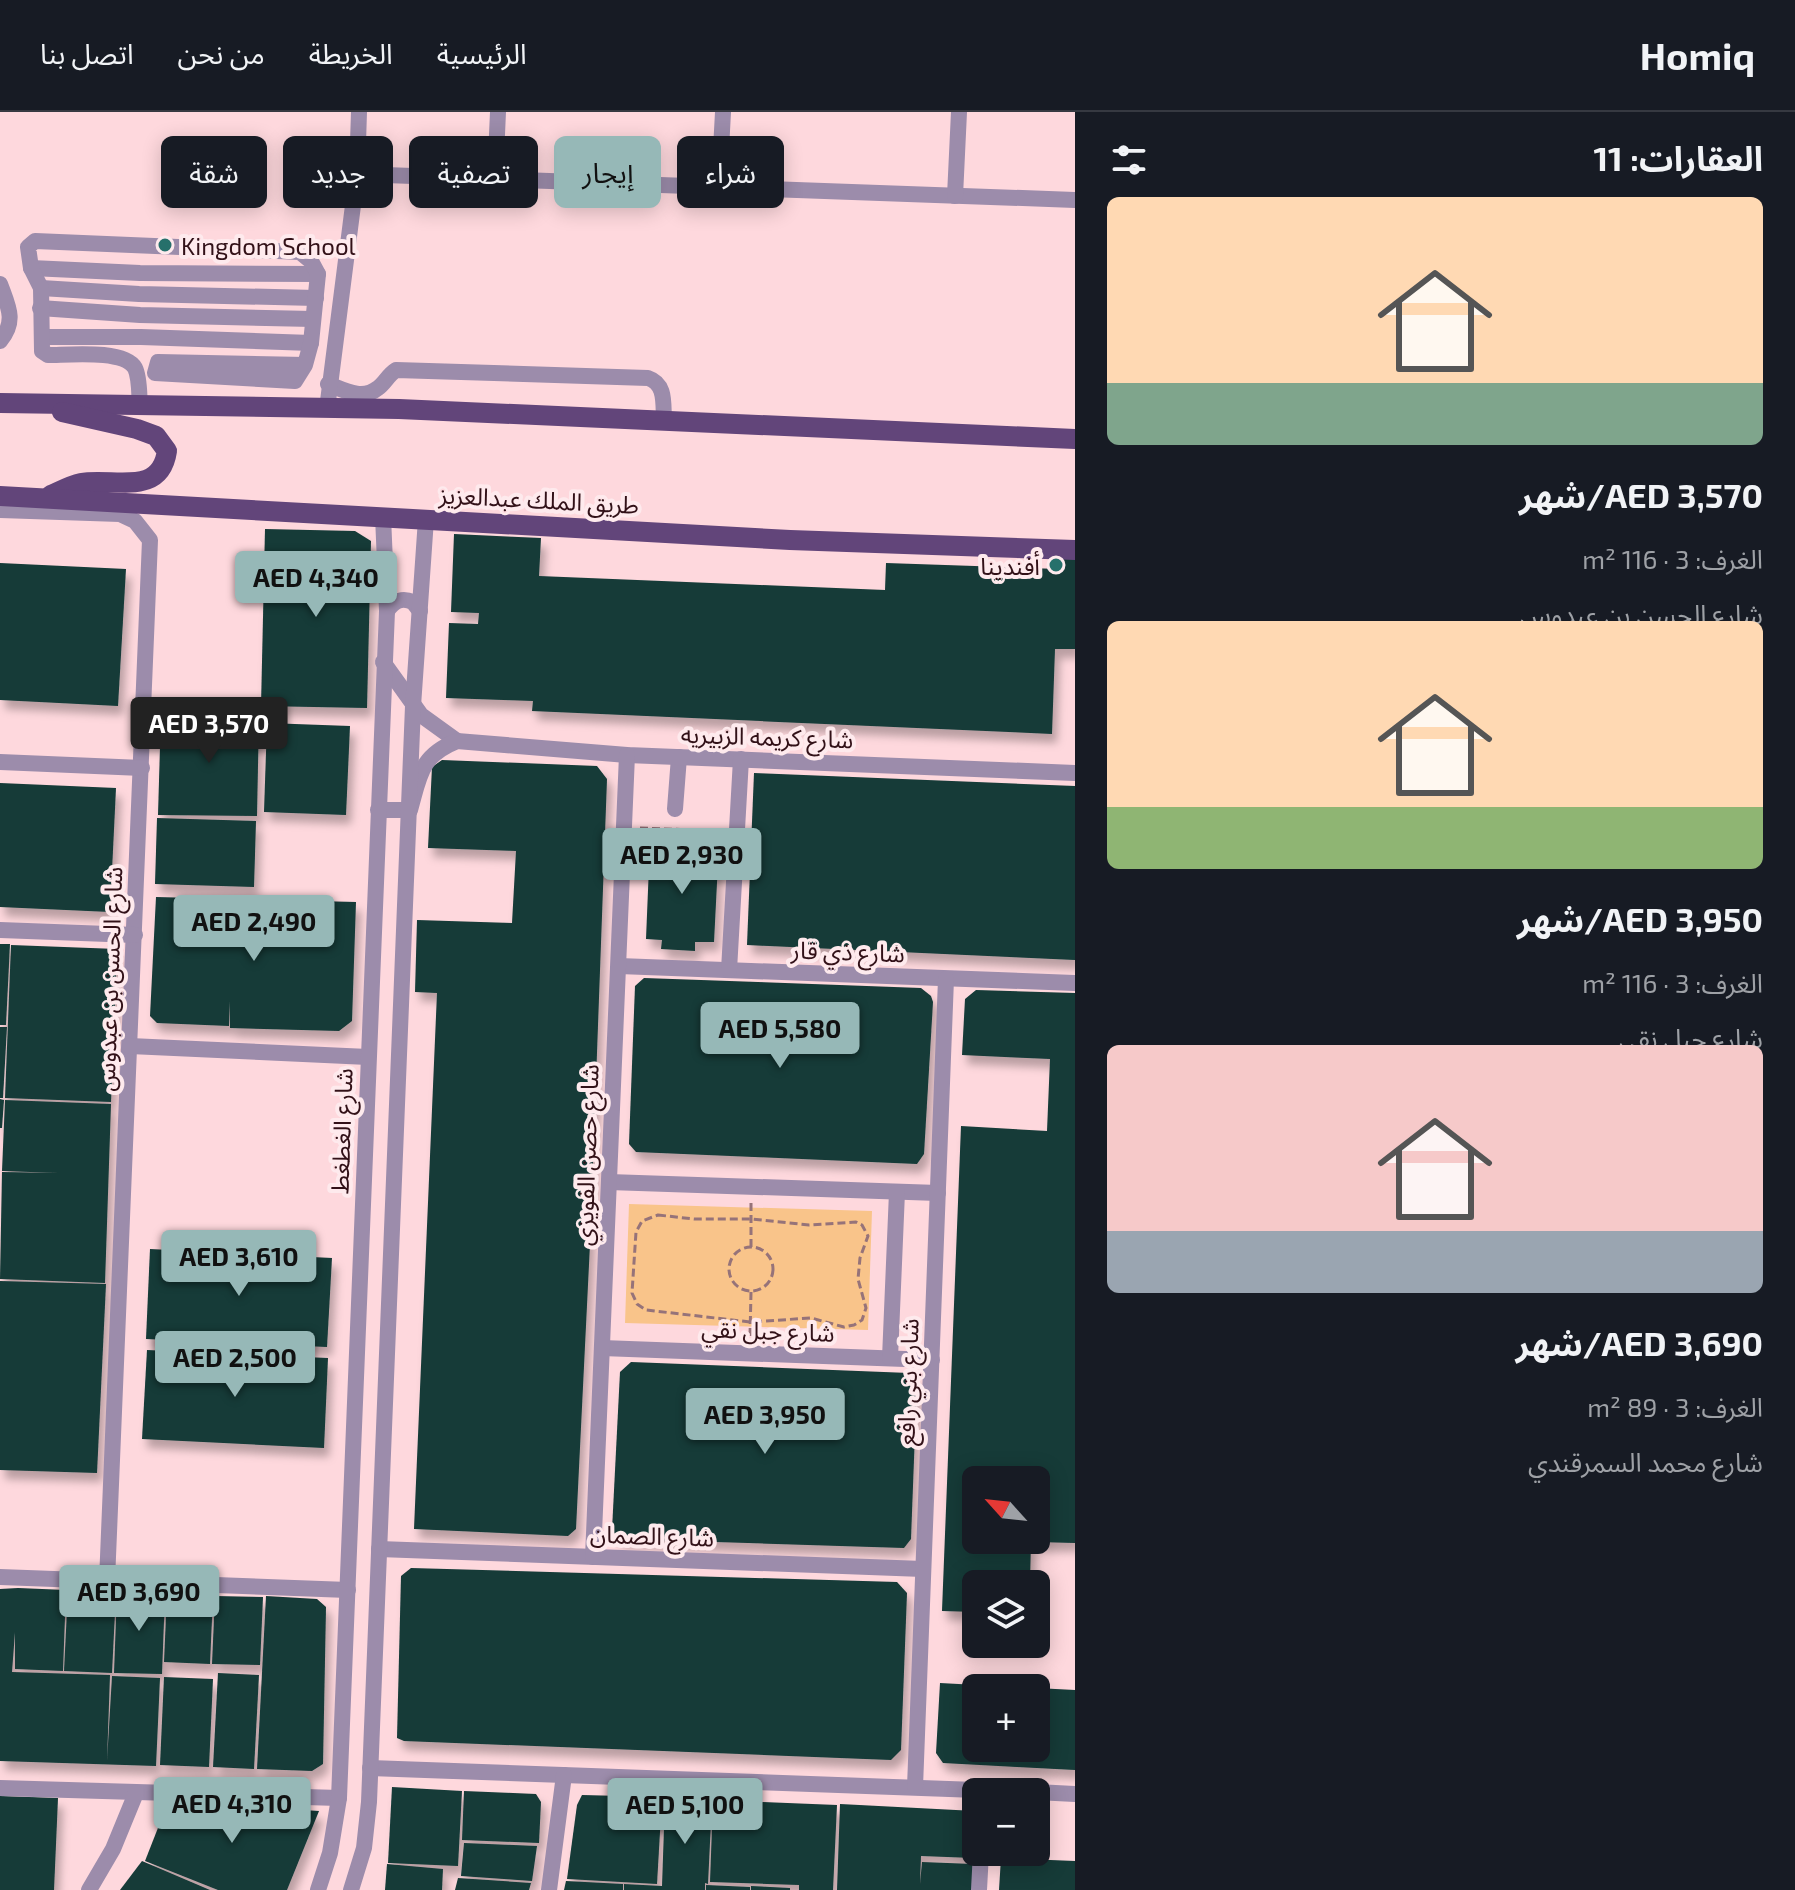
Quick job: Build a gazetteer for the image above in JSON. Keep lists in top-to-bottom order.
{
  "streets": {
    "main road": ["طريق الملك عبدالعزيز"],
    "street": [
      "شارع كريمه الزبيريه",
      "شارع ذي قار",
      "شارع الحسن بن عبدوس",
      "شارع الغطغط",
      "شارع حصن الفويزي",
      "شارع جبل نقي",
      "شارع بني رافع",
      "شارع الصمان"
    ]
  },
  "crossings": [
    ["طريق الملك عبدالعزيز", "شارع الغطغط"],
    ["شارع كريمه الزبيريه", "شارع حصن الفويزي"],
    ["شارع ذي قار", "شارع حصن الفويزي"],
    ["شارع ذي قار", "شارع بني رافع"],
    ["شارع حصن الفويزي", "شارع جبل نقي"],
    ["شارع حصن الفويزي", "شارع الصمان"],
    ["شارع جبل نقي", "شارع بني رافع"],
    ["شارع بني رافع", "شارع الصمان"]
  ],
  "places": ["Kingdom School", "أفندينا"],
  "north": "top left",
  "page": {
    "header": "Homiq",
    "nav": [
      "الرئيسية",
      "الخريطة",
      "من نحن",
      "اتصل بنا"
    ],
    "heading": "العقارات: 11",
    "chip": [
      "شراء",
      "إيجار",
      "تصفية",
      "جديد",
      "شقة"
    ],
    "list": [
      {
        "name": "AED 3,570/شهر",
        "note": "الغرف: 3 · 116 m² · شارع الحسن بن عبدوس"
      },
      {
        "name": "AED 3,950/شهر",
        "note": "الغرف: 3 · 116 m² · شارع جبل نقي"
      },
      {
        "name": "AED 3,690/شهر",
        "note": "الغرف: 3 · 89 m² · شارع محمد السمرقندي"
      }
    ],
    "price": [
      "AED 4,340",
      "AED 3,570",
      "AED 2,930",
      "AED 2,490",
      "AED 5,580",
      "AED 3,610",
      "AED 2,500",
      "AED 3,950",
      "AED 3,690",
      "AED 4,310",
      "AED 5,100"
    ],
    "map_buttons": ["+", "−"]
  }
}
